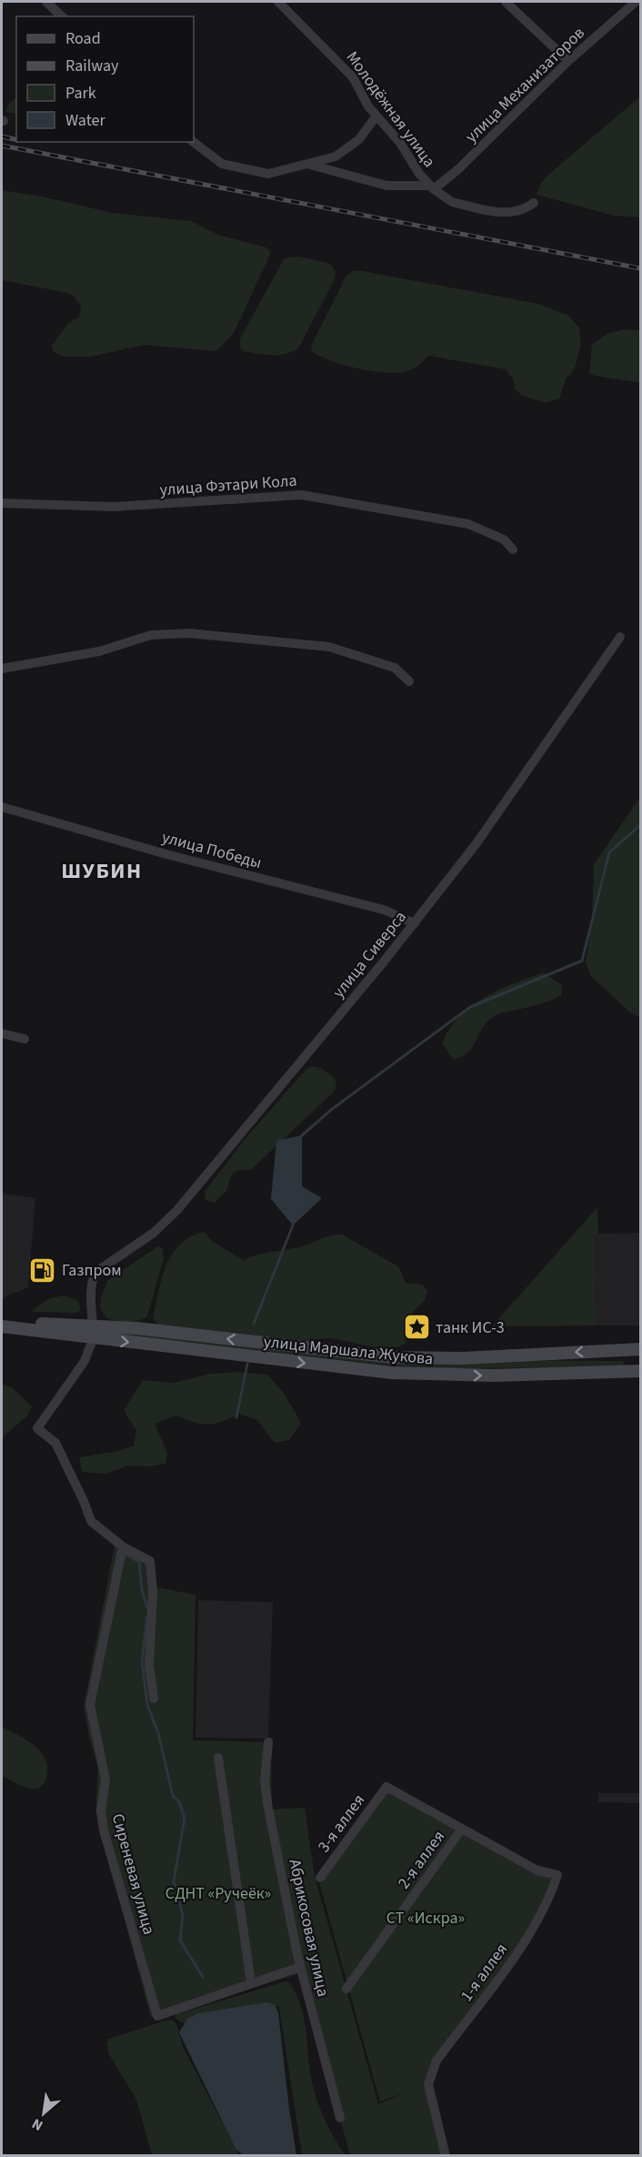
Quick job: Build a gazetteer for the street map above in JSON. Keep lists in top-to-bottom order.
{
  "streets": {
    "main road": ["улица Маршала Жукова"],
    "street": [
      "улица Механизаторов",
      "Молодёжная улица",
      "улица Фэтари Кола",
      "улица Победы",
      "улица Сиверса",
      "3-я аллея",
      "2-я аллея",
      "Сиреневая улица",
      "Абрикосовая улица",
      "1-я аллея"
    ]
  },
  "crossings": [
    ["улица Механизаторов", "Молодёжная улица"],
    ["улица Победы", "улица Сиверса"],
    ["улица Сиверса", "улица Маршала Жукова"],
    ["3-я аллея", "2-я аллея"],
    ["3-я аллея", "1-я аллея"],
    ["2-я аллея", "1-я аллея"]
  ],
  "districts": ["ШУБИН"],
  "parks": ["СДНТ «Ручеёк»", "СТ «Искра»"],
  "places": {
    "fuel station": ["Газпром"],
    "place": ["танк ИС-3"]
  },
  "legend": [
    "Road",
    "Railway",
    "Park",
    "Water"
  ],
  "north": "bottom left"
}
